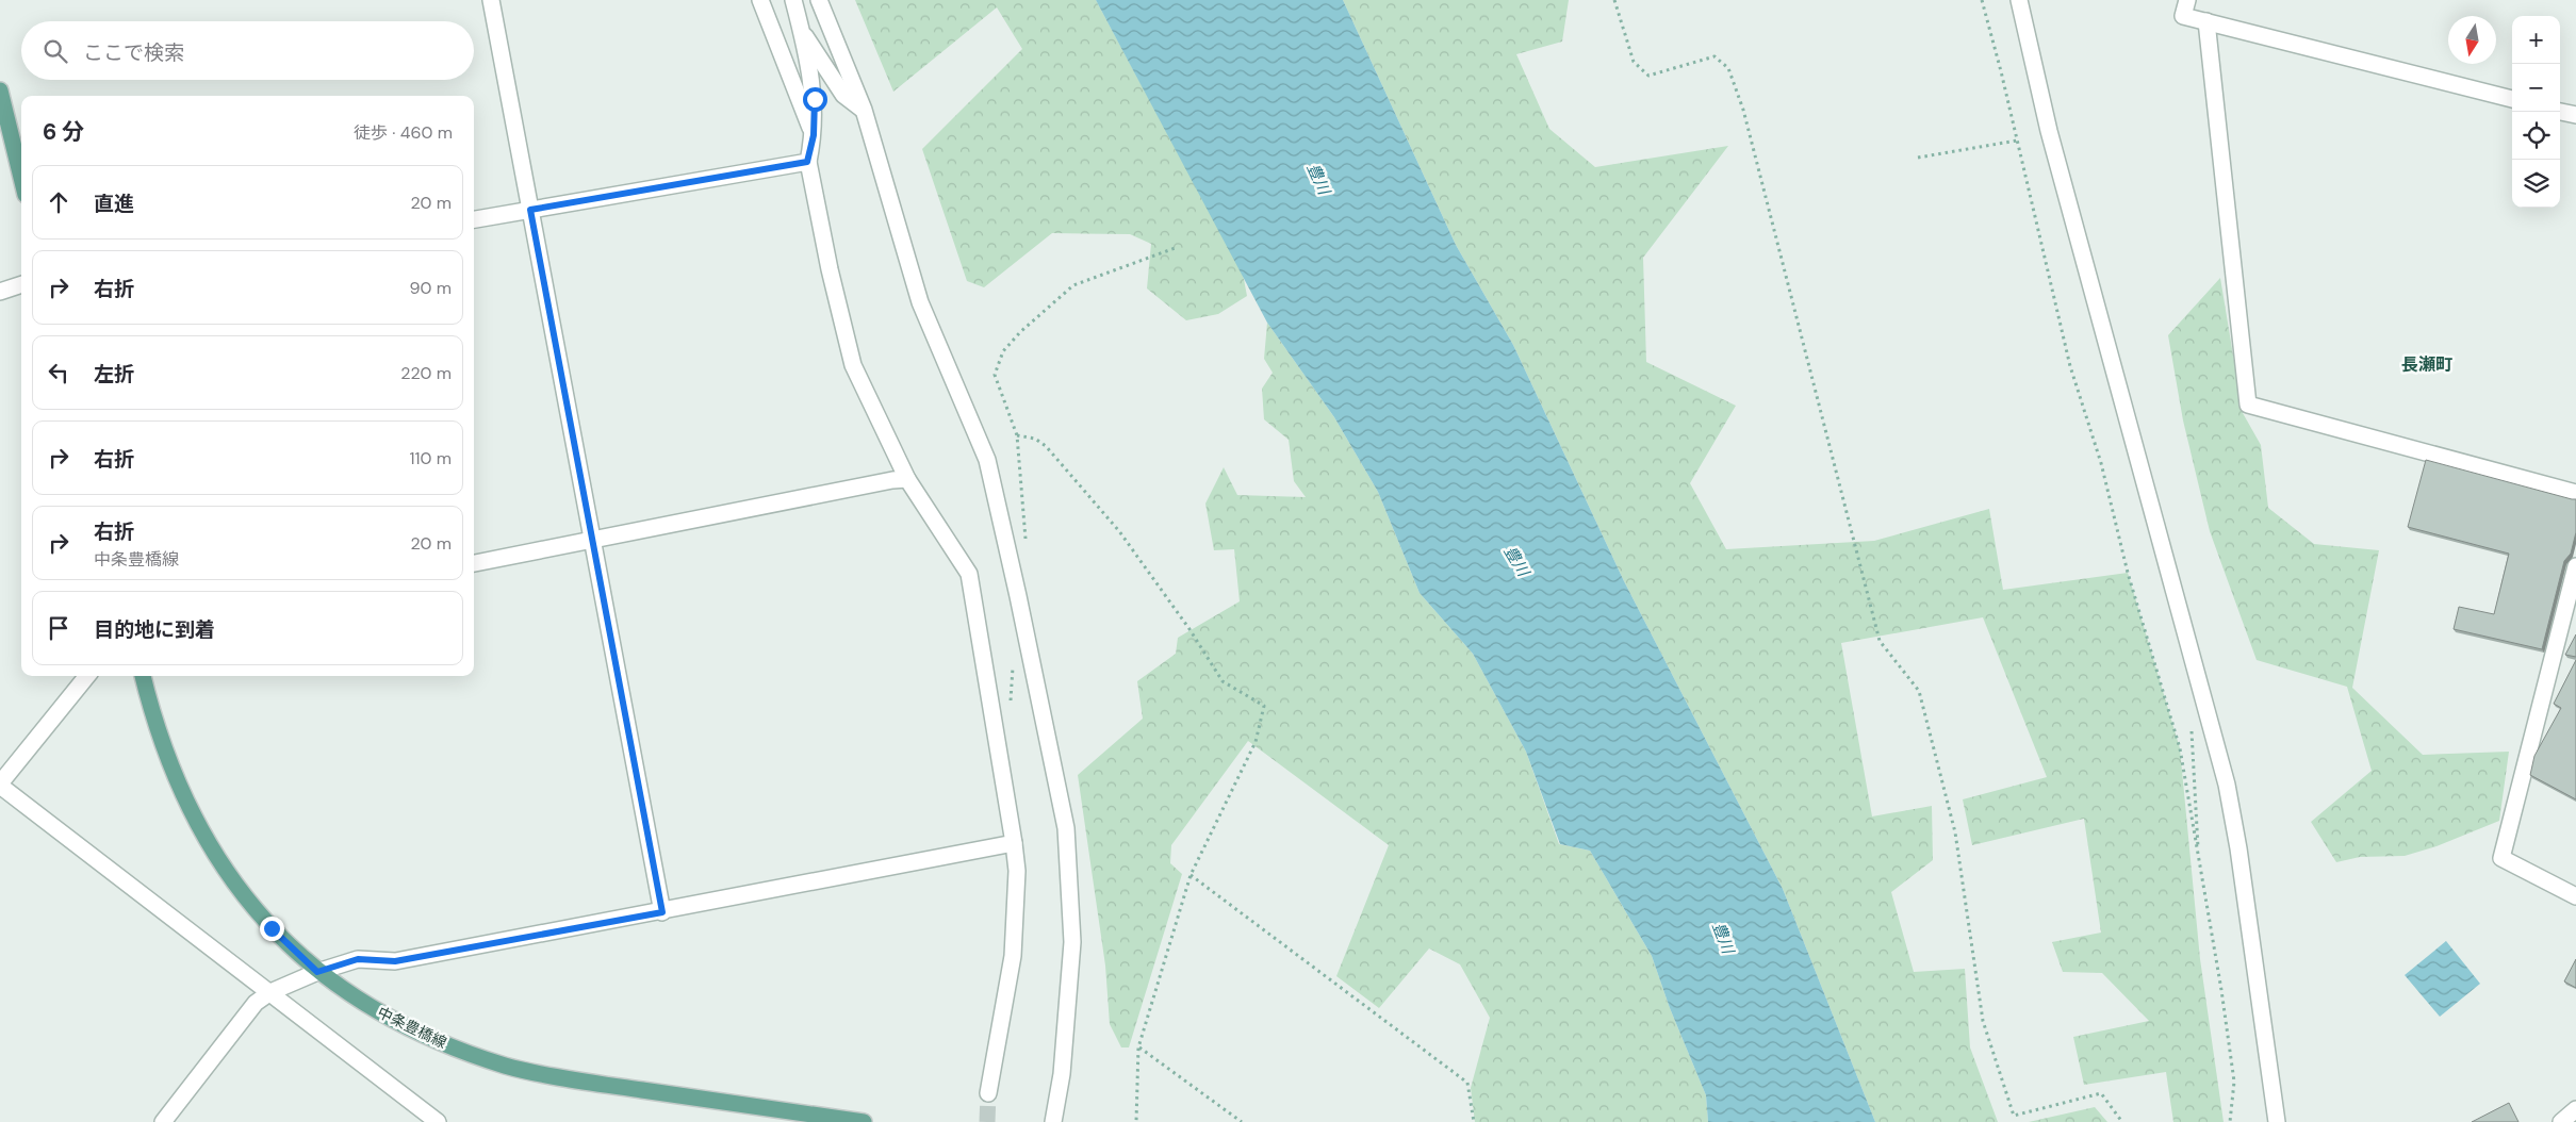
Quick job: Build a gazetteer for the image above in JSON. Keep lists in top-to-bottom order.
{
  "streets": {
    "main road": ["中条豊橋線"]
  },
  "districts": ["長瀬町"],
  "water": ["豊川"],
  "north": "bottom",
  "page": {
    "map_buttons": ["+", "−"],
    "search": "ここで検索",
    "heading": ["6 分", "徒歩 · 460 m"],
    "list": [
      ["直進", "20 m"],
      ["右折", "90 m"],
      ["左折", "220 m"],
      ["右折", "110 m"],
      ["右折", "中条豊橋線", "20 m"],
      "目的地に到着"
    ]
  }
}
